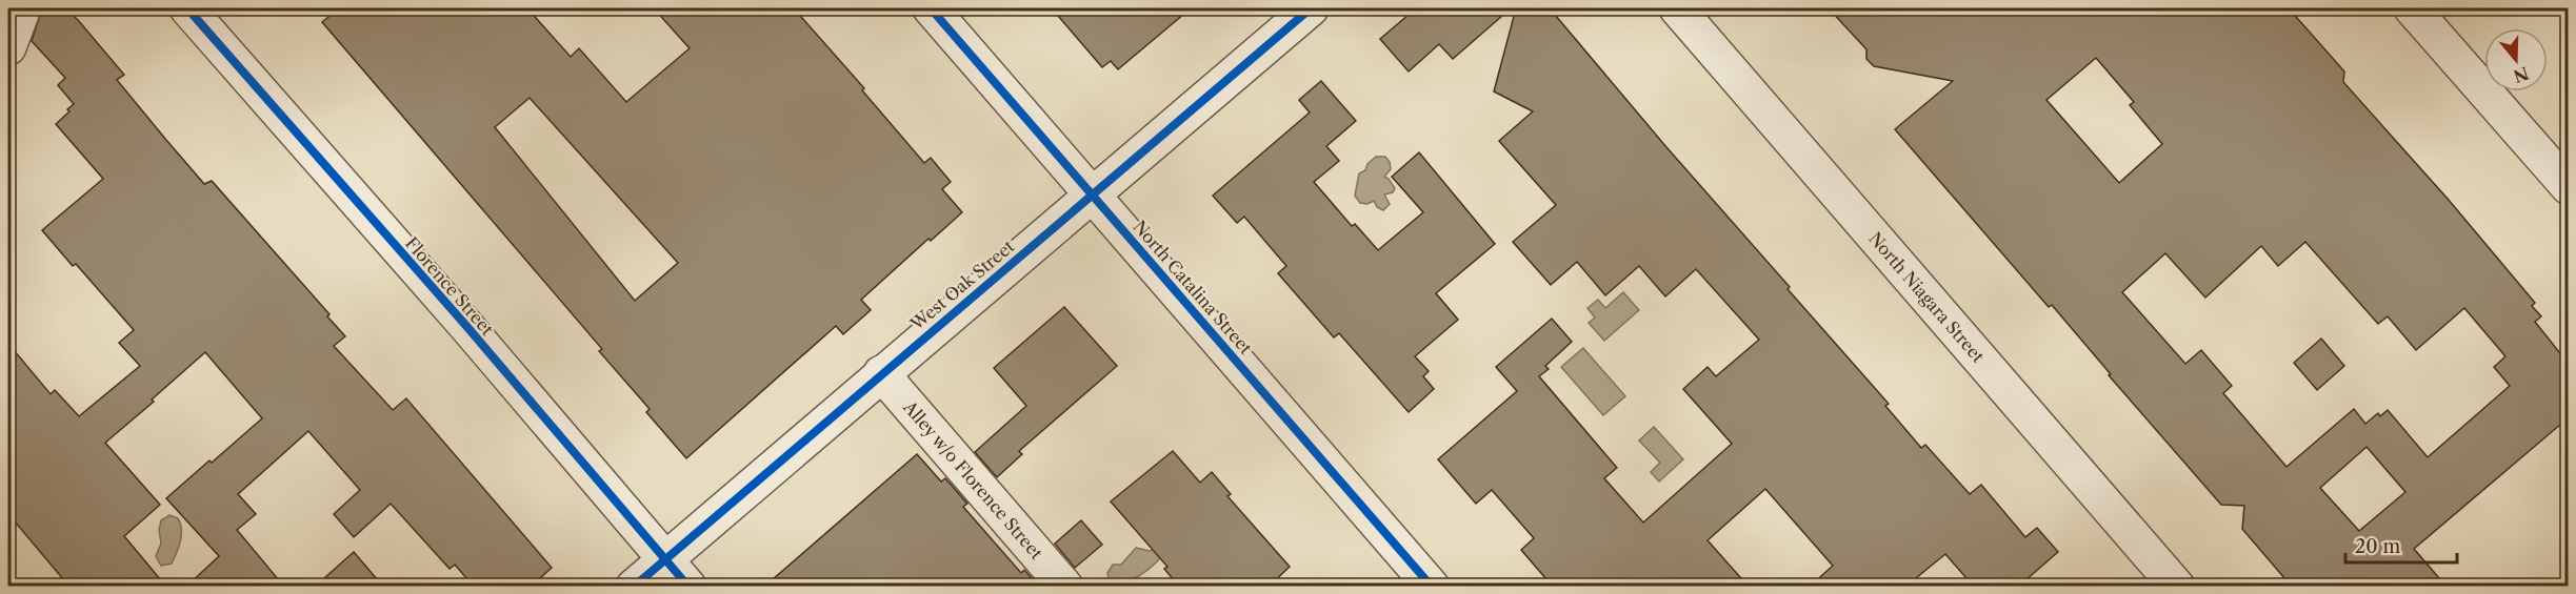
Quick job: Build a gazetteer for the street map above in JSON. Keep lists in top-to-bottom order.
{
  "streets": {
    "street": [
      "West Oak Street",
      "Florence Street",
      "North Catalina Street",
      "North Niagara Street",
      "Alley w/o Florence Street"
    ]
  },
  "crossings": [
    ["West Oak Street", "Florence Street"],
    ["West Oak Street", "North Catalina Street"],
    ["West Oak Street", "Alley w/o Florence Street"]
  ],
  "scale_bar": "20 m",
  "north": "bottom"
}
